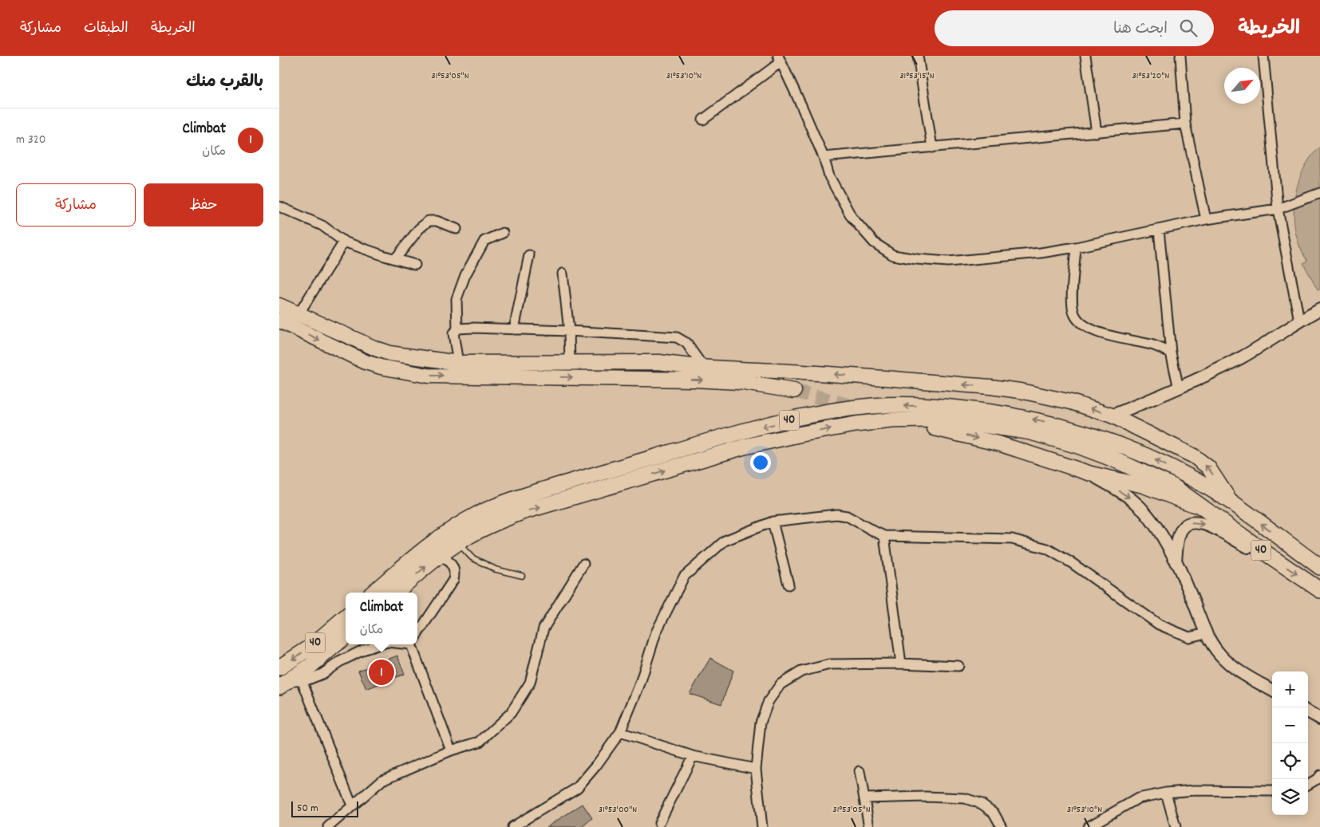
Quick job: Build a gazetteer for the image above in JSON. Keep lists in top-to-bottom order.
{
  "streets": {
    "highway": ["40"]
  },
  "scale_bar": "50 m",
  "north": "top right",
  "page": {
    "header": "الخريطة",
    "search": "ابحث هنا",
    "nav": ["الخريطة", "الطبقات", "مشاركة"],
    "heading": "بالقرب منك",
    "list": [
      {
        "mark": "1",
        "name": "Climbat",
        "note": "مكان",
        "value": "320 m"
      }
    ],
    "buttons": ["حفظ", "مشاركة"],
    "popup": ["Climbat", "مكان"],
    "pins": "1",
    "map_buttons": ["+", "−"],
    "scale": "50 m"
  },
  "coordinates": [
    "31°53'05\"N",
    "31°53'10\"N",
    "31°53'15\"N",
    "31°53'20\"N",
    "31°53'00\"N"
  ]
}
